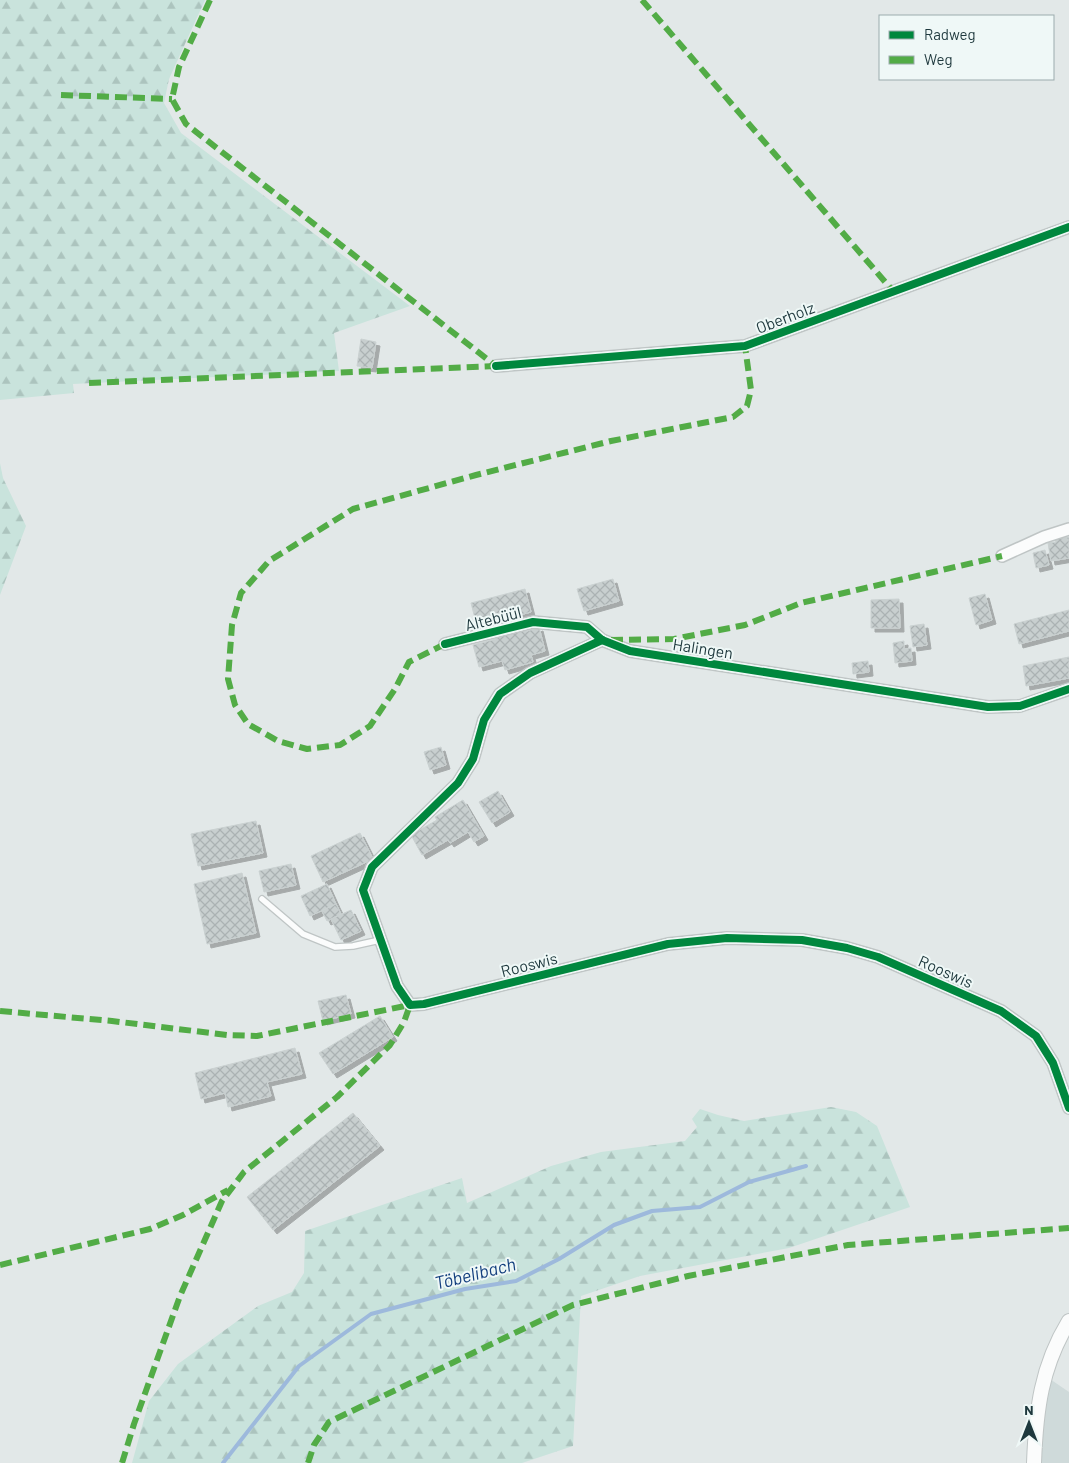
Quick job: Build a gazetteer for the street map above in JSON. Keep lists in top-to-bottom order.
{
  "streets": {
    "street": [
      "Oberholz",
      "Altebüül",
      "Halingen",
      "Rooswis"
    ]
  },
  "crossings": [
    ["Altebüül", "Halingen"],
    ["Altebüül", "Rooswis"],
    ["Halingen", "Rooswis"]
  ],
  "water": ["Töbelibach"],
  "legend": ["Radweg", "Weg"],
  "north": "top"
}
